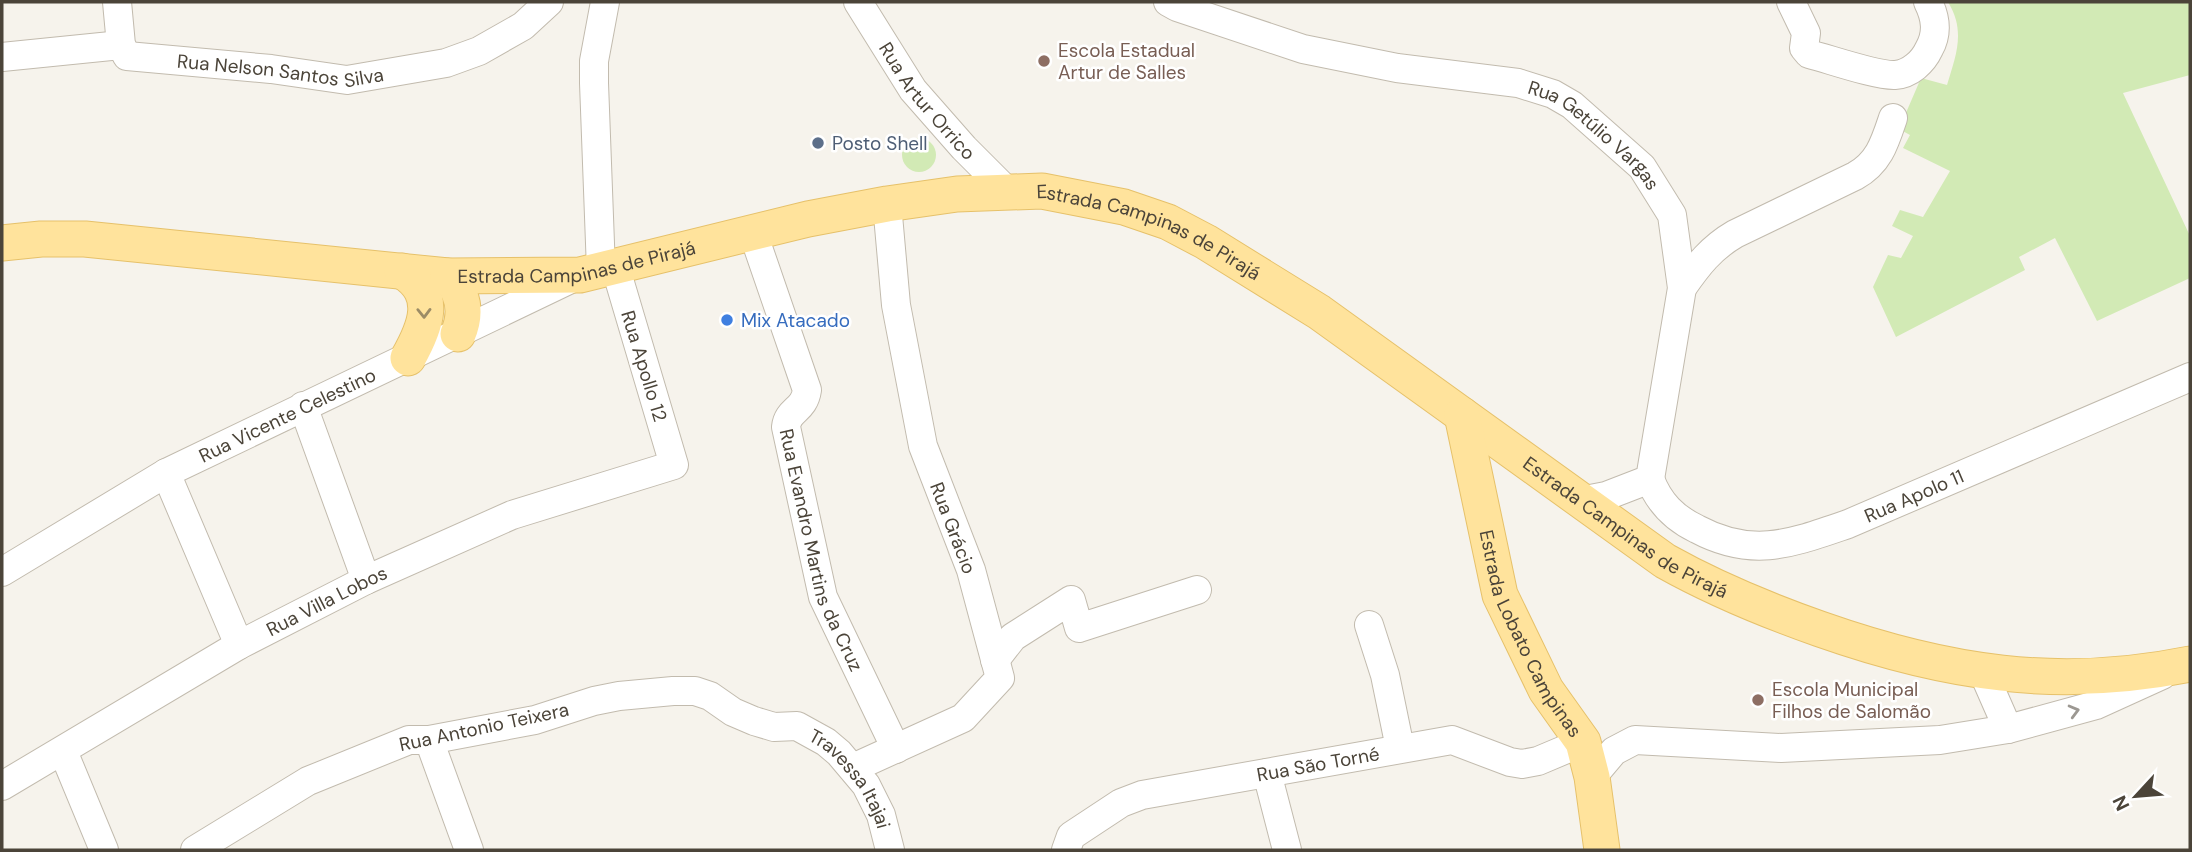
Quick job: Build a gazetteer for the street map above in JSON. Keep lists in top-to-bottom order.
{
  "streets": {
    "main road": ["Estrada Campinas de Pirajá", "Estrada Lobato Campinas"],
    "street": [
      "Rua Nelson Santos Silva",
      "Rua Artur Orrico",
      "Rua Getúlio Vargas",
      "Rua Apollo 12",
      "Rua Vicente Celestino",
      "Rua Apolo 11",
      "Rua Grácio",
      "Rua Evandro Martins da Cruz",
      "Rua Villa Lobos",
      "Rua Antonio Teixera",
      "Rua São Torné",
      "Travessa Itajai"
    ]
  },
  "crossings": [
    ["Rua Artur Orrico", "Estrada Campinas de Pirajá"],
    ["Rua Getúlio Vargas", "Rua Apolo 11"],
    ["Estrada Campinas de Pirajá", "Rua Apollo 12"],
    ["Estrada Campinas de Pirajá", "Rua Vicente Celestino"],
    ["Estrada Campinas de Pirajá", "Rua Grácio"],
    ["Estrada Campinas de Pirajá", "Rua Evandro Martins da Cruz"],
    ["Estrada Campinas de Pirajá", "Estrada Lobato Campinas"],
    ["Rua Apollo 12", "Rua Vicente Celestino"],
    ["Rua Apollo 12", "Rua Villa Lobos"],
    ["Rua Grácio", "Rua Evandro Martins da Cruz"],
    ["Rua Grácio", "Travessa Itajai"],
    ["Estrada Lobato Campinas", "Rua São Torné"],
    ["Rua Antonio Teixera", "Travessa Itajai"]
  ],
  "places": [
    "Escola Estadual Artur de Salles",
    "Posto Shell",
    "Mix Atacado",
    "Escola Municipal Filhos de Salomão"
  ],
  "north": "bottom left"
}
